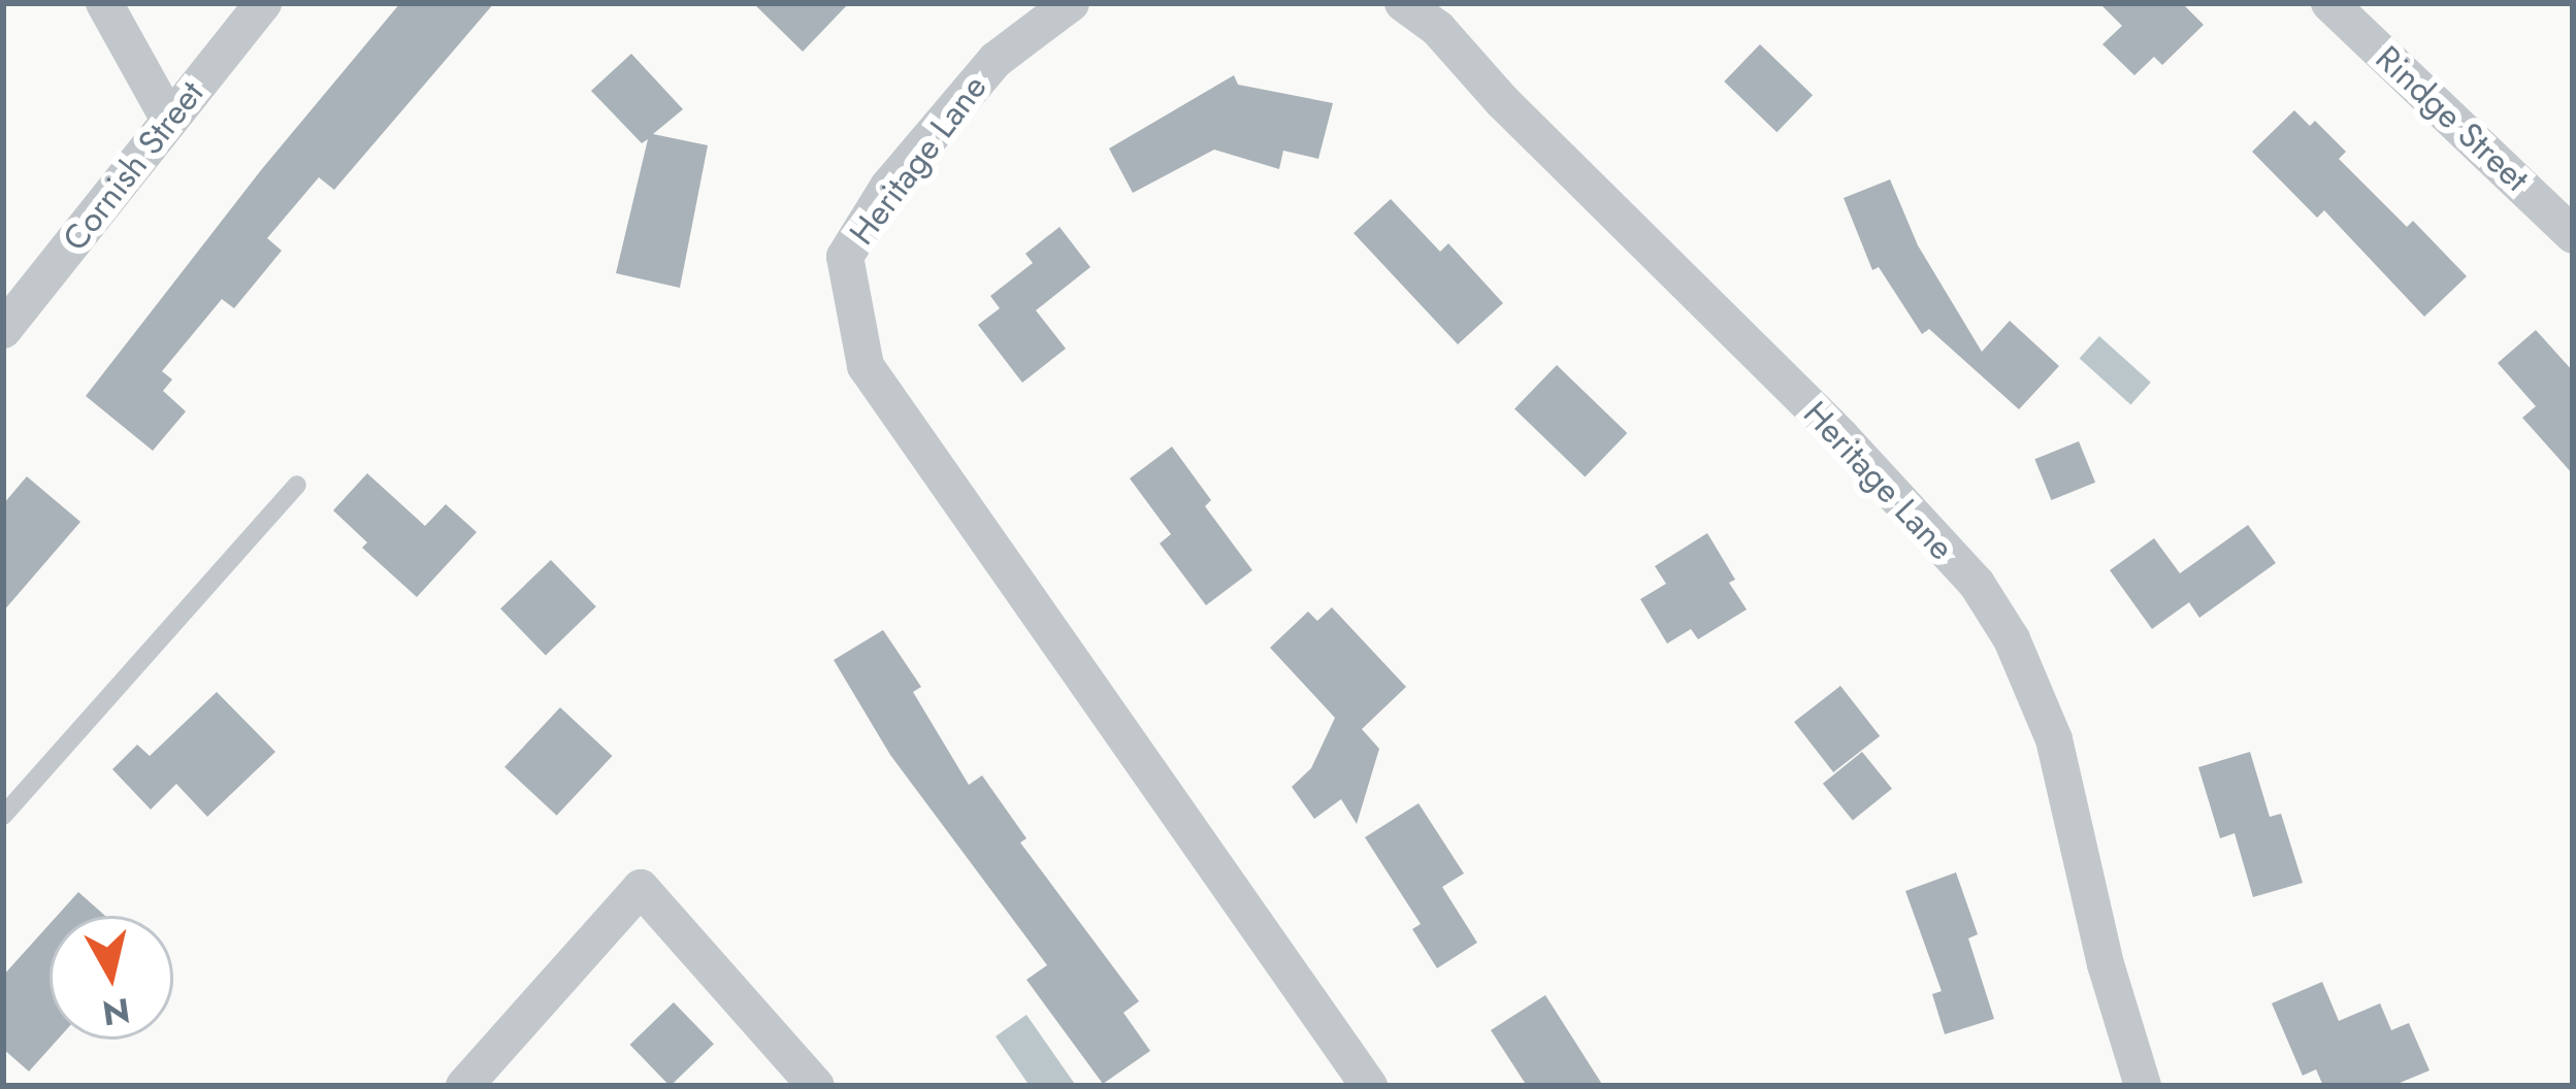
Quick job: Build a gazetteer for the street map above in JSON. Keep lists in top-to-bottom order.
{
  "streets": {
    "street": ["Rindge Street", "Heritage Lane", "Cornish Street"]
  },
  "north": "bottom"
}
